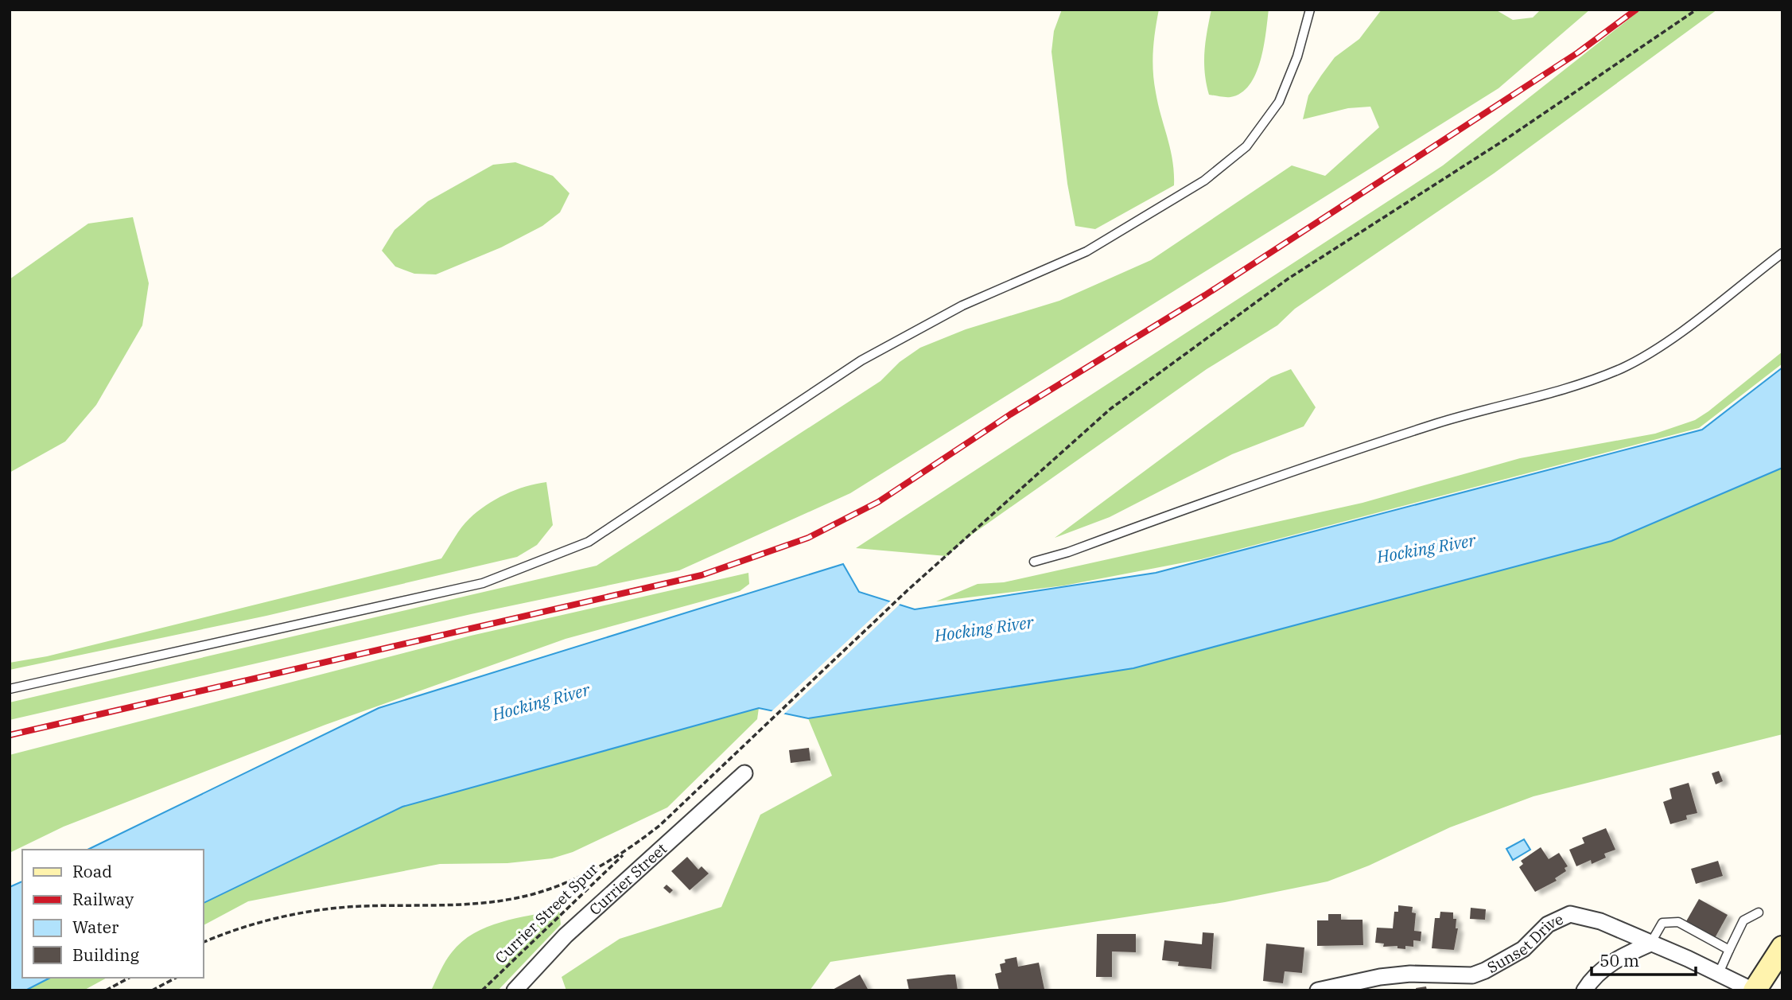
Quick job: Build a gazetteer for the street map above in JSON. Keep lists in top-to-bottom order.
{
  "streets": {
    "street": ["Currier Street", "Sunset Drive"],
    "path": ["Currier Street Spur"]
  },
  "water": ["Hocking River"],
  "legend": [
    "Road",
    "Railway",
    "Water",
    "Building"
  ],
  "scale_bar": "50 m"
}
